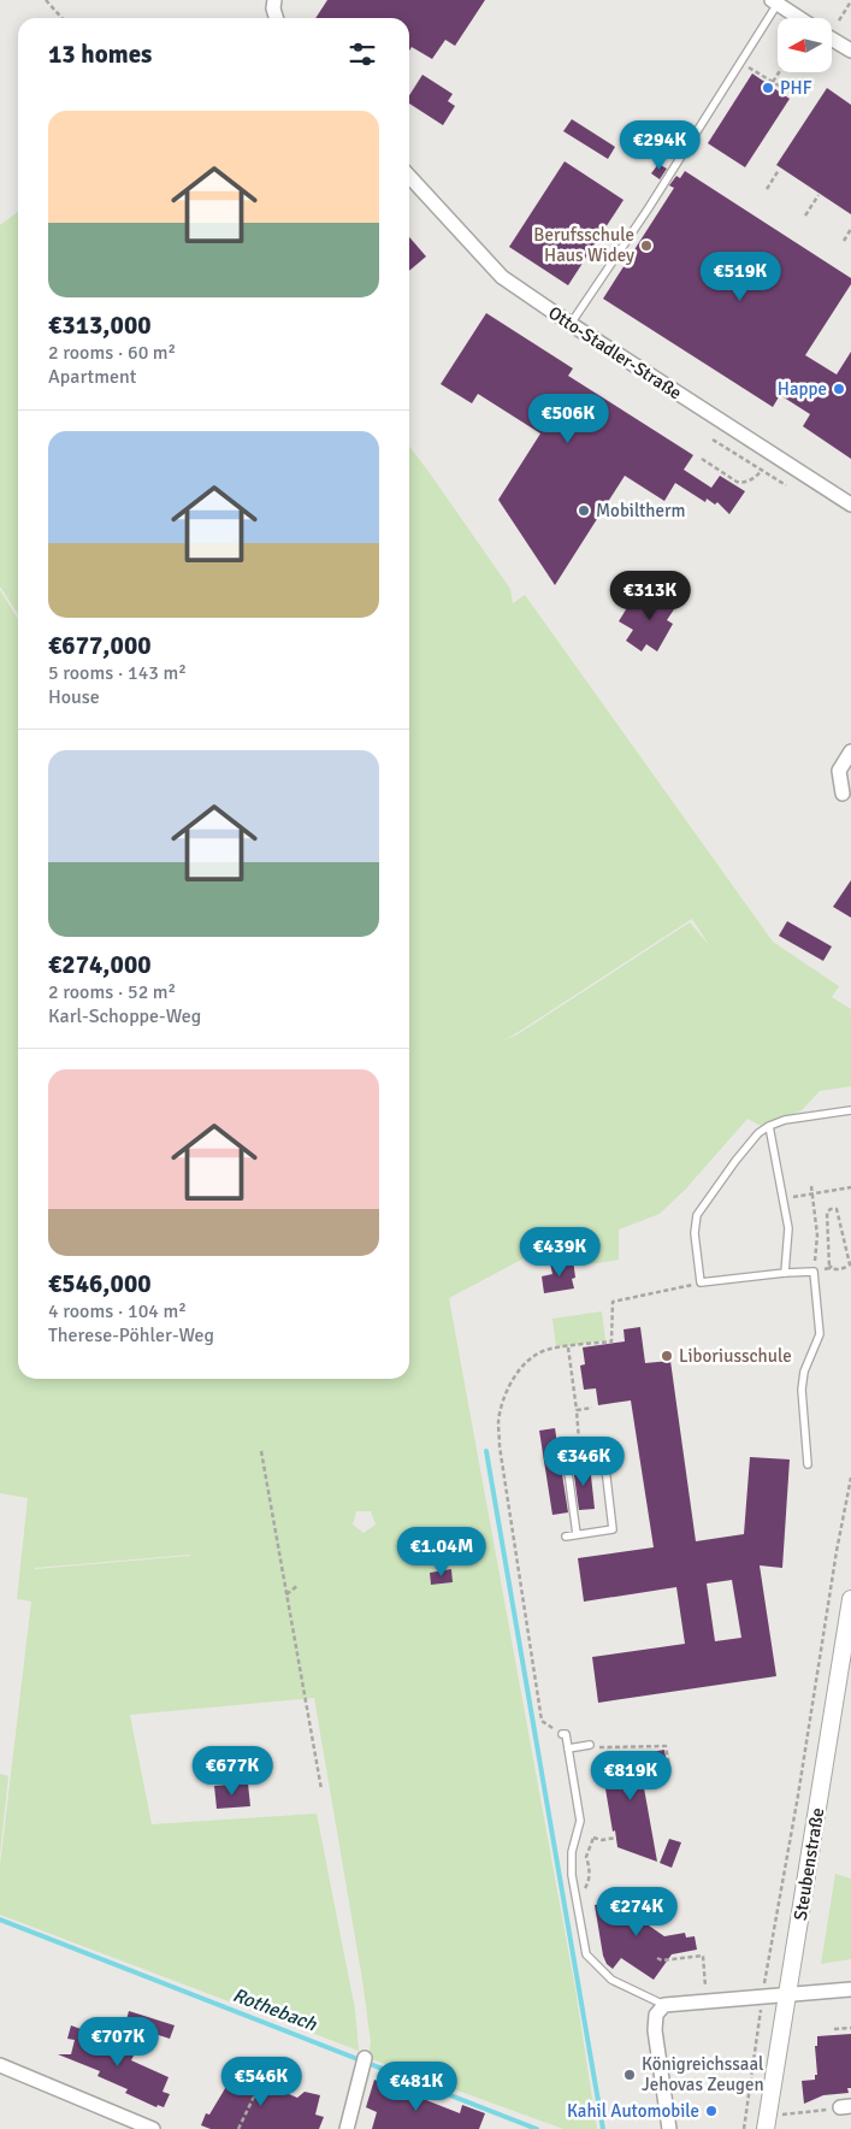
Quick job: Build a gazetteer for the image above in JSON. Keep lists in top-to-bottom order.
{
  "streets": {
    "street": ["Otto-Stadler-Straße", "Steubenstraße"]
  },
  "water": ["Rothebach"],
  "places": [
    "PHF",
    "Berufsschule Haus Widey",
    "Happe",
    "Mobiltherm",
    "Liboriusschule",
    "Königreichssaal Jehovas Zeugen",
    "Kahil Automobile"
  ],
  "north": "left",
  "page": {
    "heading": "13 homes",
    "list": [
      {
        "name": "€313,000",
        "note": "2 rooms · 60 m² · Apartment"
      },
      {
        "name": "€677,000",
        "note": "5 rooms · 143 m² · House"
      },
      {
        "name": "€274,000",
        "note": "2 rooms · 52 m² · Karl-Schoppe-Weg"
      },
      {
        "name": "€546,000",
        "note": "4 rooms · 104 m² · Therese-Pöhler-Weg"
      }
    ],
    "price": [
      "€294K",
      "€519K",
      "€506K",
      "€313K",
      "€439K",
      "€346K",
      "€1.04M",
      "€677K",
      "€819K",
      "€274K",
      "€707K",
      "€546K",
      "€481K"
    ]
  }
}
